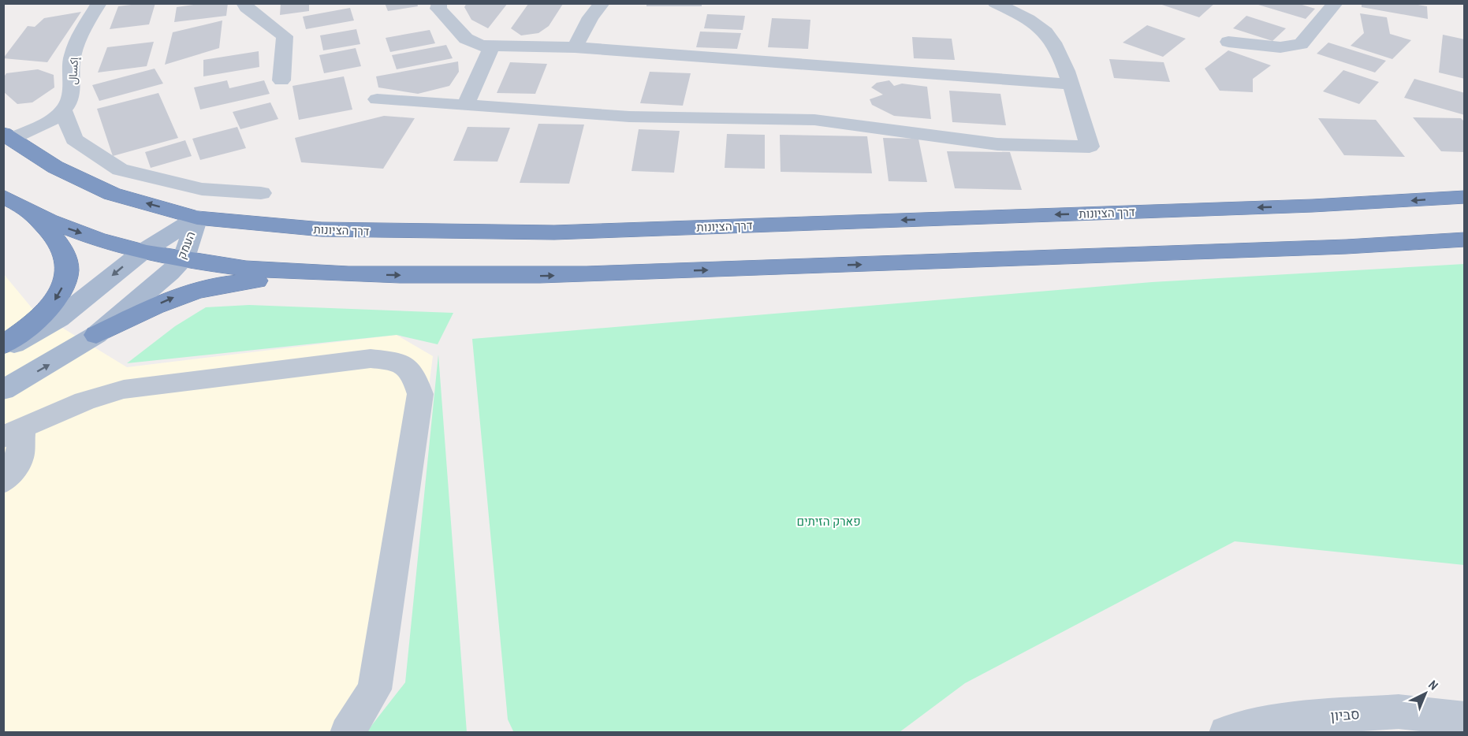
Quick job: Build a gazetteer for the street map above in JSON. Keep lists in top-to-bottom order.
{
  "streets": {
    "highway": ["דרך הציונות"],
    "main road": ["העמק"],
    "street": ["إكسال", "סביון"]
  },
  "crossings": [
    ["דרך הציונות", "העמק"]
  ],
  "parks": ["פארק הזיתים"],
  "north": "top right"
}
